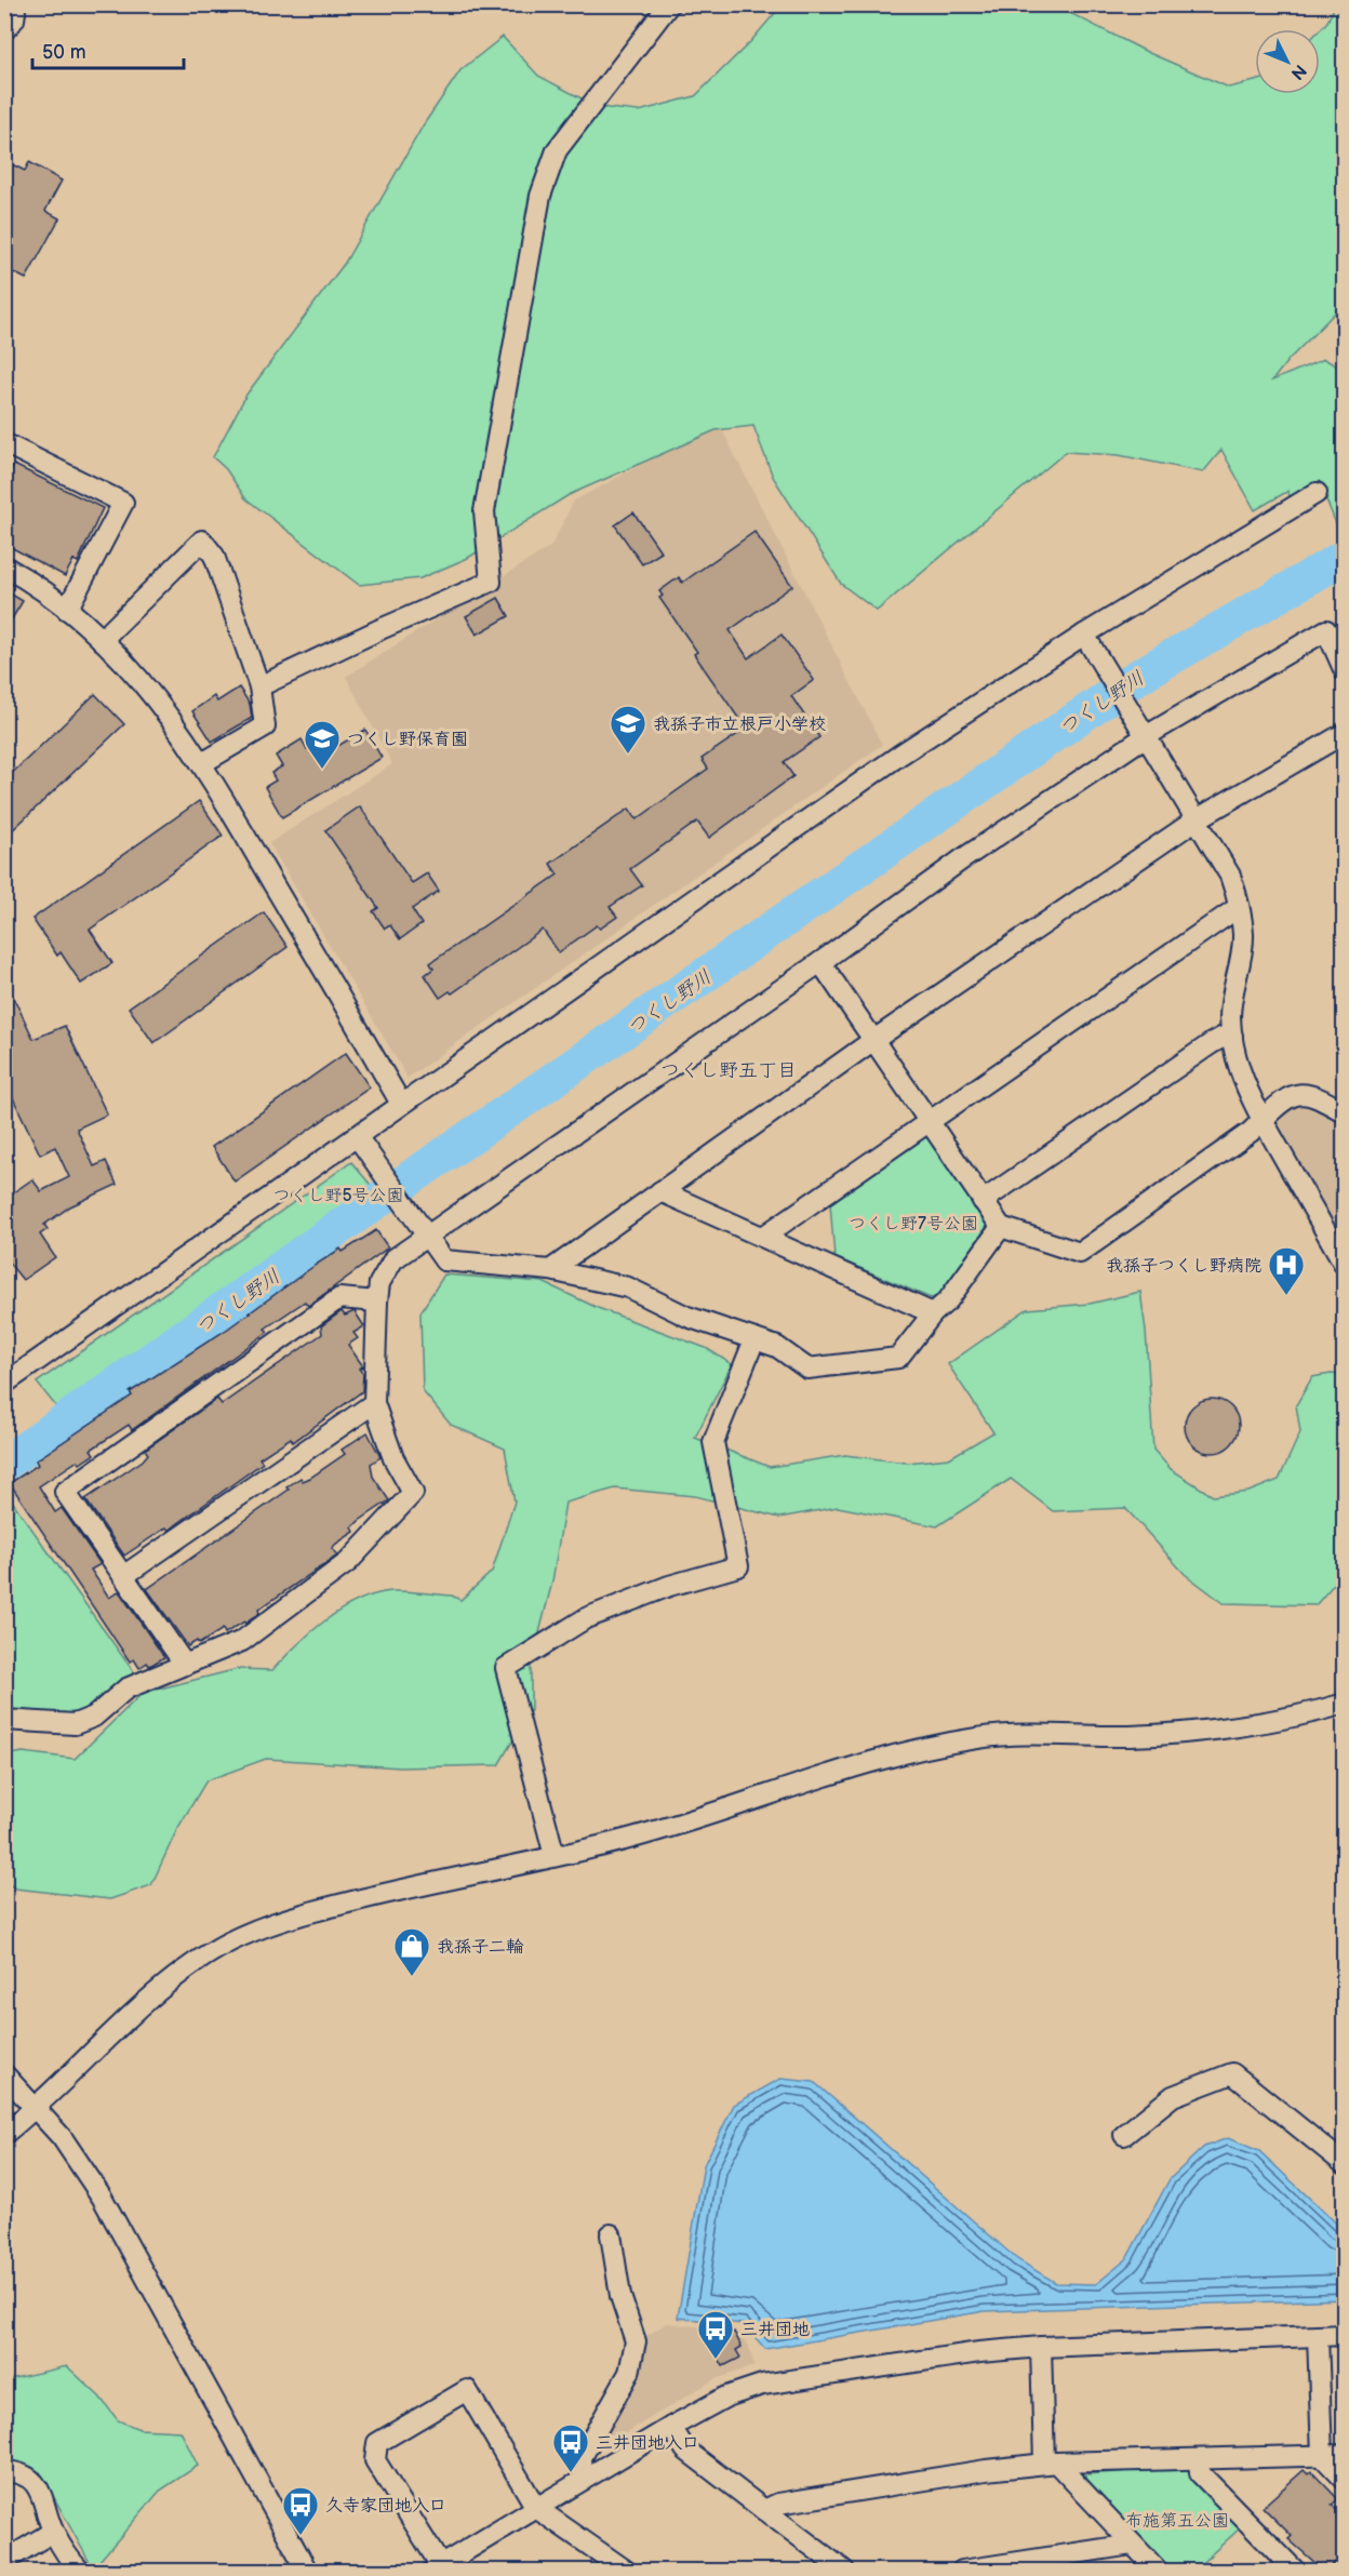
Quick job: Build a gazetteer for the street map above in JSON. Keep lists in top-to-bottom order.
{
  "districts": ["つくし野五丁目"],
  "water": ["つくし野川"],
  "parks": ["つくし野5号公園", "つくし野7号公園", "布施第五公園"],
  "places": {
    "school or university": ["我孫子市立根戸小学校", "つくし野保育園"],
    "hospital": ["我孫子つくし野病院"],
    "shop": ["我孫子二輪"],
    "bus stop": ["三井団地", "三井団地入口", "久寺家団地入口"]
  },
  "scale_bar": "50 m",
  "north": "bottom right"
}
